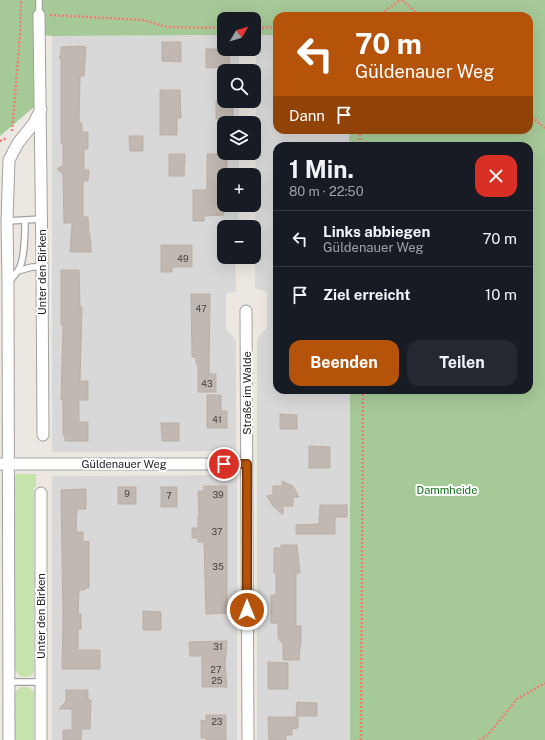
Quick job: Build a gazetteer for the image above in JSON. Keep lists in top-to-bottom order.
{
  "streets": {
    "street": ["Unter den Birken", "Straße im Walde", "Güldenauer Weg"]
  },
  "crossings": [
    ["Unter den Birken", "Güldenauer Weg"],
    ["Straße im Walde", "Güldenauer Weg"]
  ],
  "parks": ["Dammheide"],
  "house_numbers": [
    "49",
    "47",
    "43",
    "41",
    "9",
    "39",
    "7",
    "37",
    "35",
    "31",
    "27",
    "25",
    "23"
  ],
  "north": "top right",
  "page": {
    "map_buttons": ["+", "−"],
    "turn": ["70 m", "Güldenauer Weg"],
    "then": "Dann",
    "heading": ["1 Min.", "80 m · 22:50"],
    "list": [
      {
        "name": "Links abbiegen",
        "note": "Güldenauer Weg",
        "value": "70 m"
      },
      {
        "name": "Ziel erreicht",
        "value": "10 m"
      }
    ],
    "buttons": ["Beenden", "Teilen"]
  }
}
